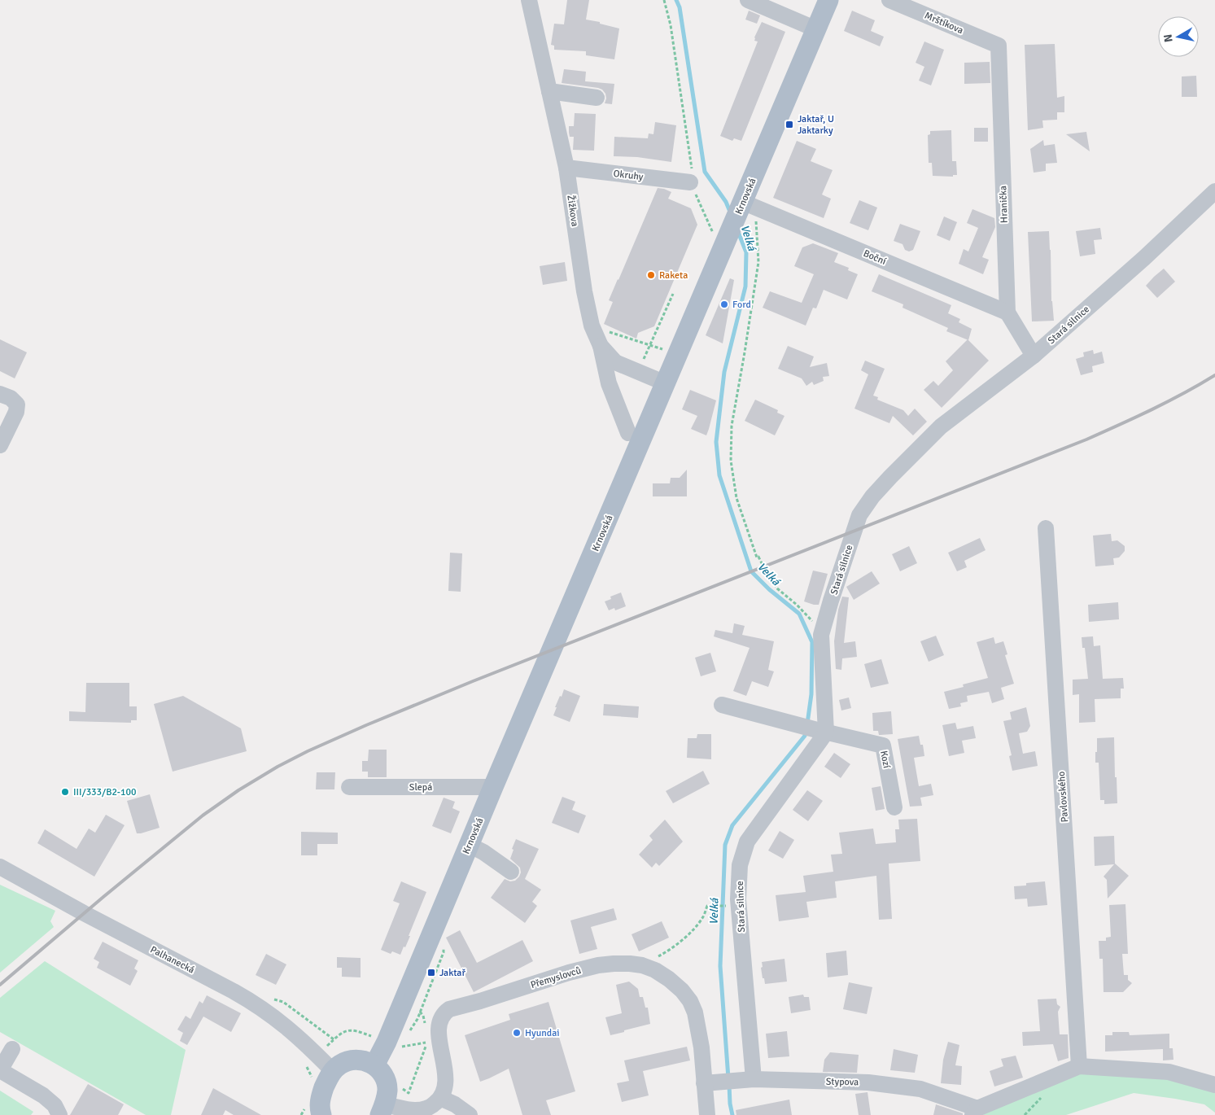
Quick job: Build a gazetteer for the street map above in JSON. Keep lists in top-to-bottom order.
{
  "streets": {
    "main road": ["Krnovská"],
    "street": [
      "Mrštíkova",
      "Okruhy",
      "Hranička",
      "Žižkova",
      "Boční",
      "Stará silnice",
      "Kozí",
      "Slepá",
      "Pavlovského",
      "Palhanecká",
      "Přemyslovců",
      "Stypova"
    ]
  },
  "crossings": [
    ["Mrštíkova", "Hranička"],
    ["Okruhy", "Žižkova"],
    ["Krnovská", "Žižkova"],
    ["Krnovská", "Boční"],
    ["Krnovská", "Slepá"],
    ["Hranička", "Boční"],
    ["Hranička", "Stará silnice"],
    ["Stará silnice", "Kozí"],
    ["Stará silnice", "Stypova"],
    ["Přemyslovců", "Stypova"]
  ],
  "water": ["Velká"],
  "places": {
    "transit": ["Jaktař, U Jaktarky", "Jaktař"],
    "other": [
      "Raketa",
      "Ford",
      "III/333/B2-100",
      "Hyundai"
    ]
  },
  "north": "left"
}
